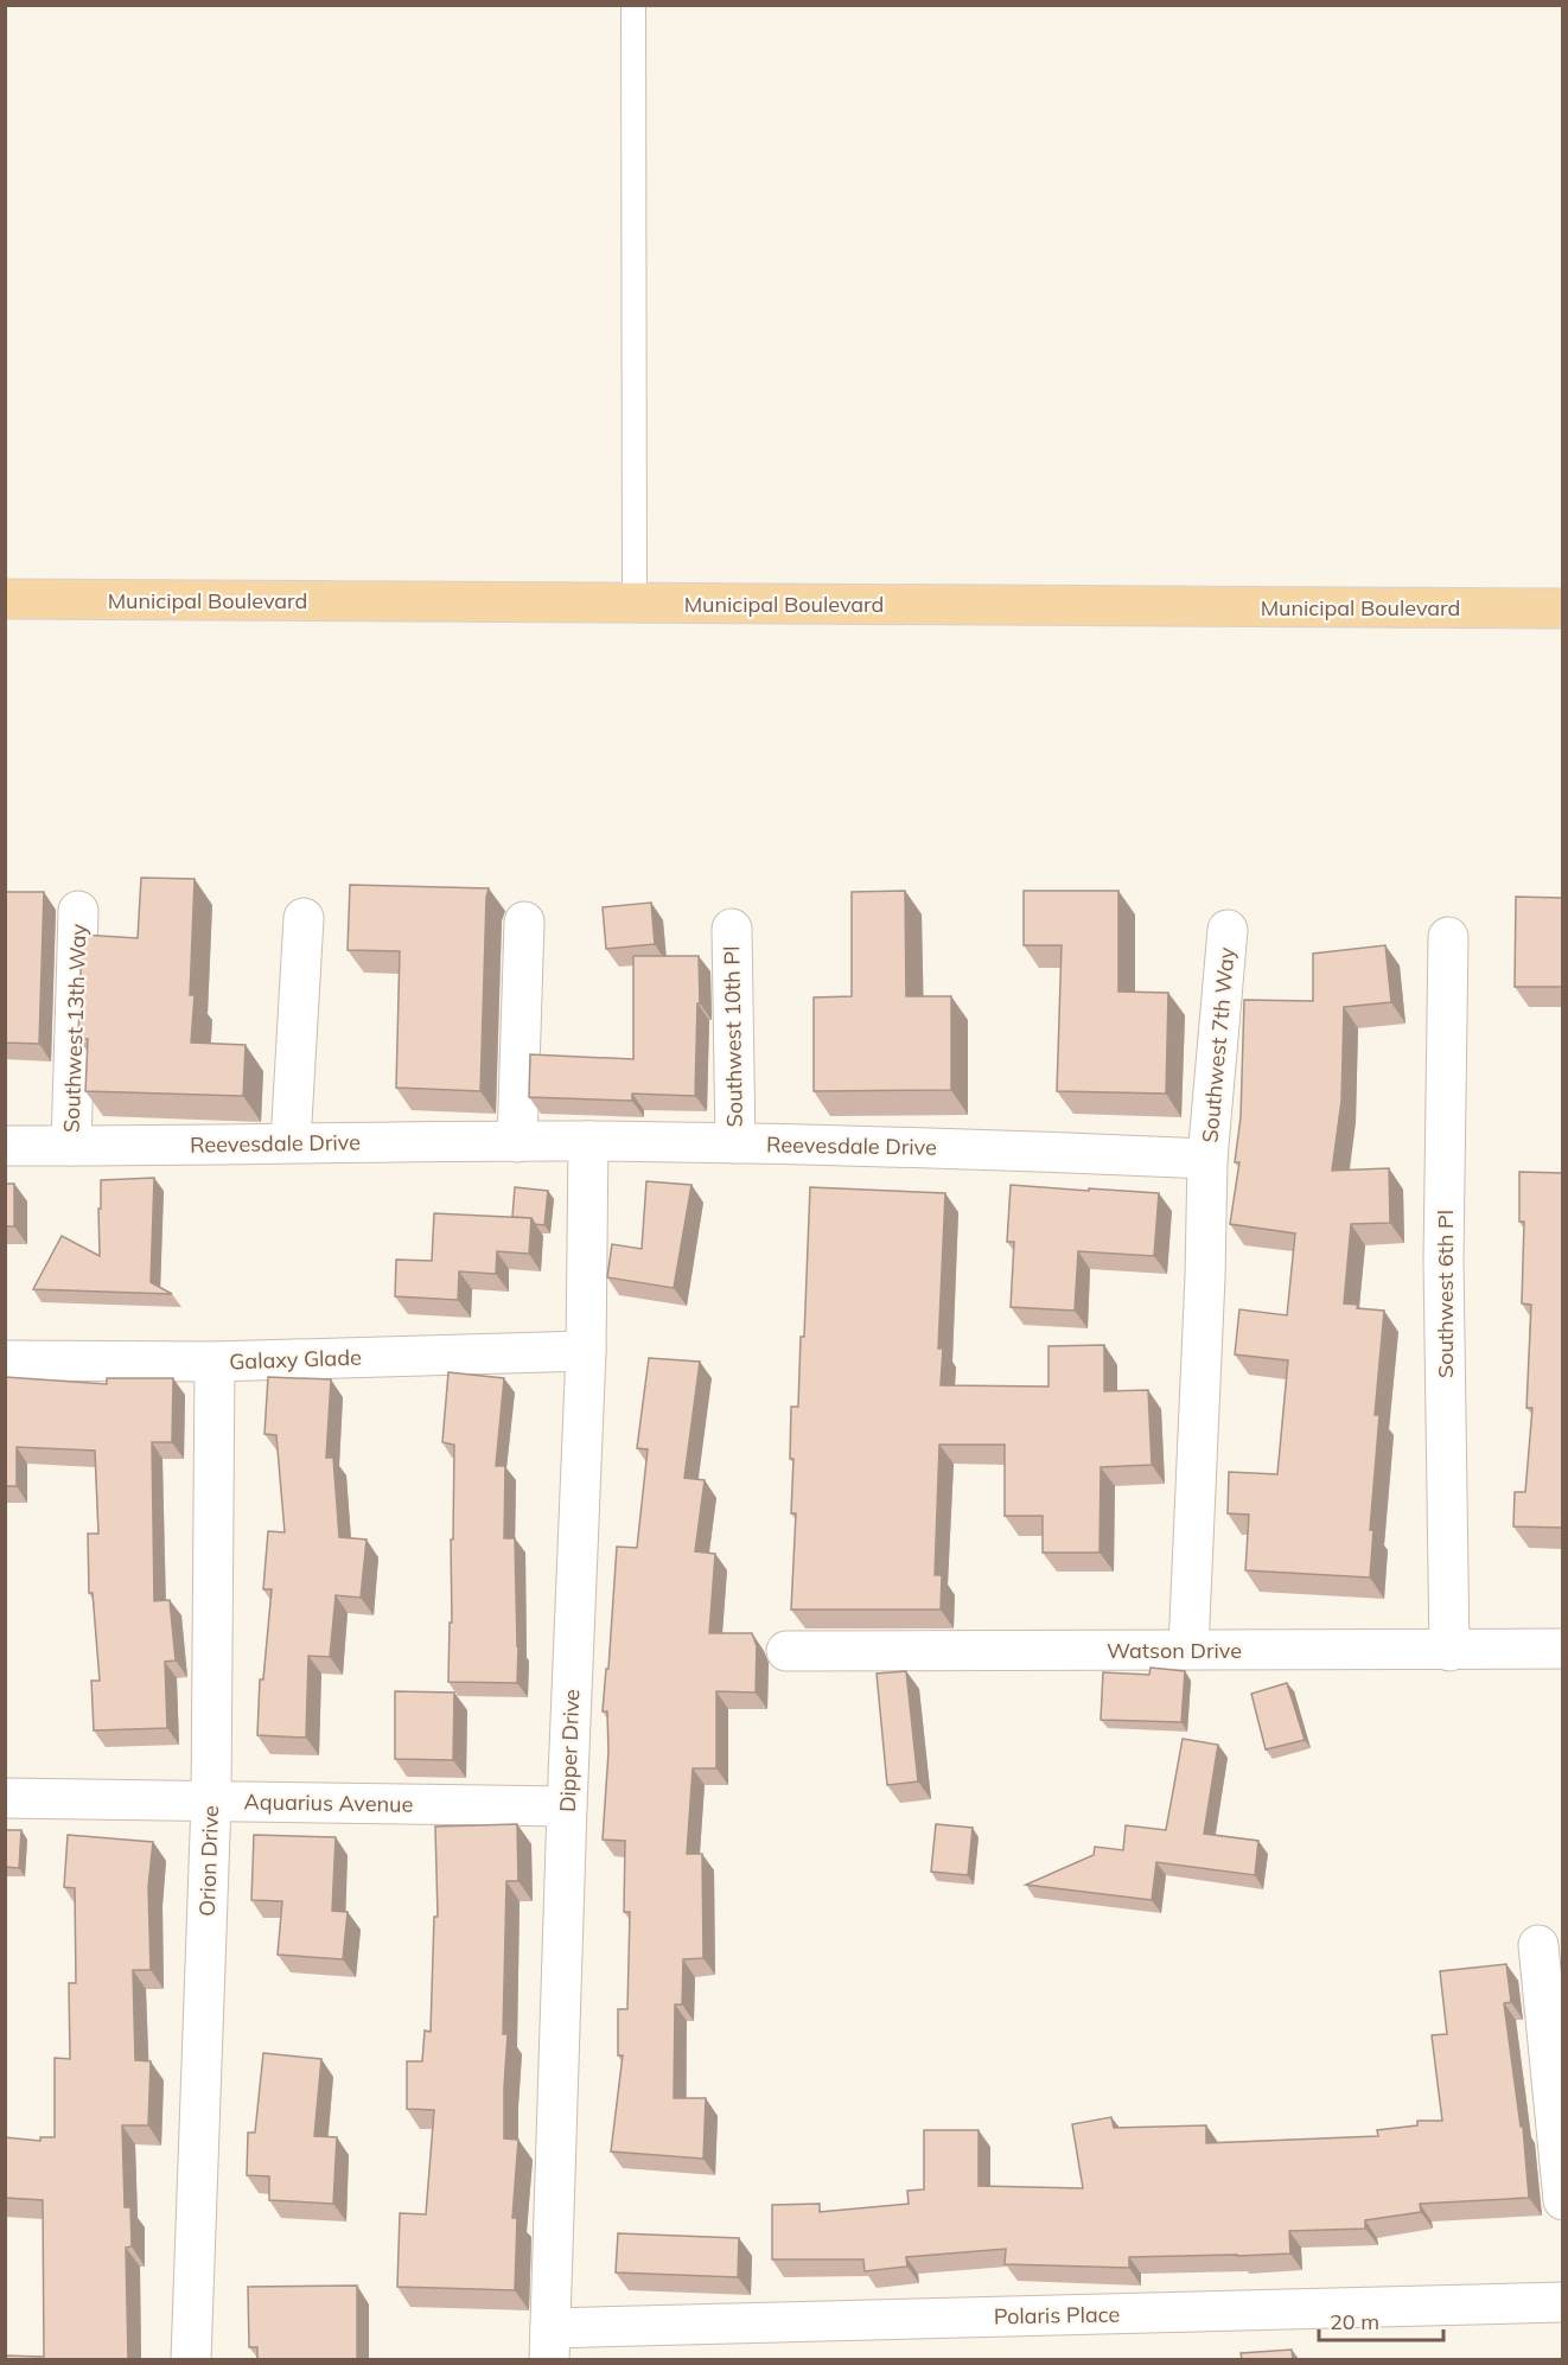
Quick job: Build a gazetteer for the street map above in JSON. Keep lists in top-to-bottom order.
{
  "streets": {
    "main road": ["Municipal Boulevard"],
    "street": [
      "Southwest 13th Way",
      "Southwest 10th Pl",
      "Southwest 7th Way",
      "Reevesdale Drive",
      "Southwest 6th Pl",
      "Galaxy Glade",
      "Watson Drive",
      "Dipper Drive",
      "Aquarius Avenue",
      "Orion Drive",
      "Polaris Place"
    ]
  },
  "crossings": [
    ["Southwest 13th Way", "Reevesdale Drive"],
    ["Southwest 10th Pl", "Reevesdale Drive"],
    ["Southwest 7th Way", "Reevesdale Drive"],
    ["Reevesdale Drive", "Dipper Drive"],
    ["Southwest 6th Pl", "Watson Drive"],
    ["Galaxy Glade", "Dipper Drive"],
    ["Galaxy Glade", "Orion Drive"],
    ["Dipper Drive", "Aquarius Avenue"],
    ["Dipper Drive", "Polaris Place"],
    ["Aquarius Avenue", "Orion Drive"]
  ],
  "scale_bar": "20 m"
}
